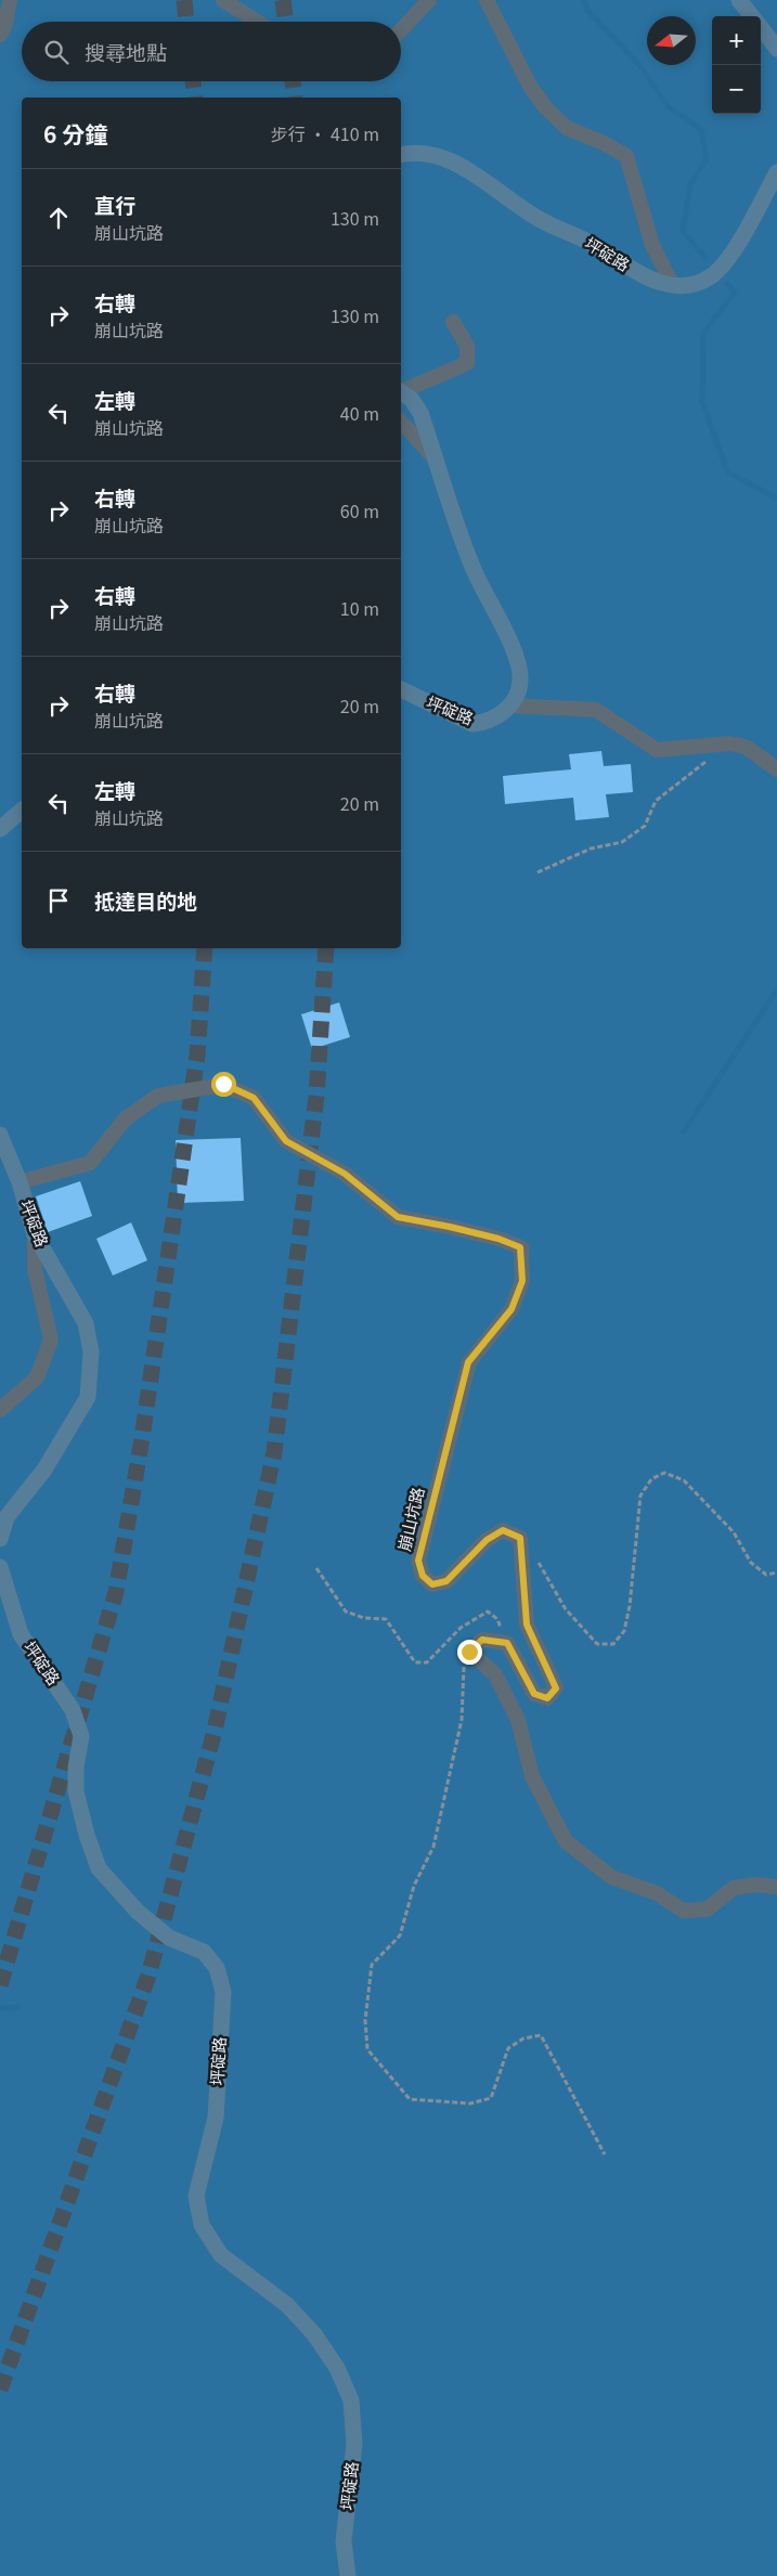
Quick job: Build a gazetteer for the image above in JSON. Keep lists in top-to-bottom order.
{
  "streets": {
    "main road": ["坪碇路"],
    "street": ["崩山坑路"]
  },
  "crossings": [
    ["坪碇路", "崩山坑路"]
  ],
  "north": "left",
  "page": {
    "map_buttons": ["+", "−"],
    "search": "搜尋地點",
    "heading": ["6 分鐘", "步行 · 410 m"],
    "list": [
      ["直行", "崩山坑路", "130 m"],
      ["右轉", "崩山坑路", "130 m"],
      ["左轉", "崩山坑路", "40 m"],
      ["右轉", "崩山坑路", "60 m"],
      ["右轉", "崩山坑路", "10 m"],
      ["右轉", "崩山坑路", "20 m"],
      ["左轉", "崩山坑路", "20 m"],
      "抵達目的地"
    ]
  }
}
